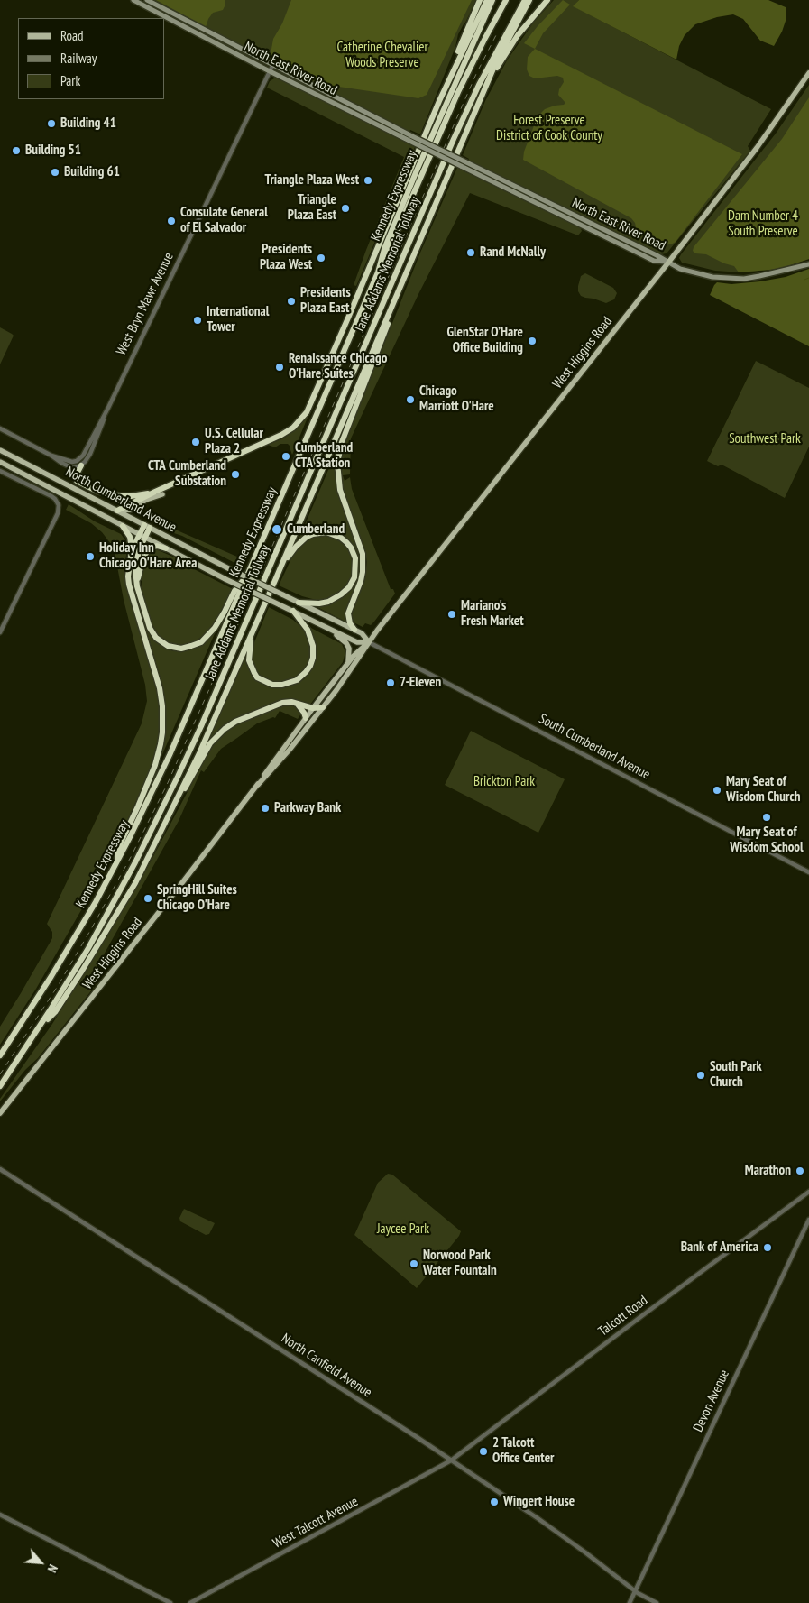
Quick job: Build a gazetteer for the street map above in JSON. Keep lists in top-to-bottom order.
{
  "streets": {
    "highway": ["Kennedy Expressway", "Jane Addams Memorial Tollway"],
    "main road": ["North East River Road", "West Higgins Road", "North Cumberland Avenue"],
    "street": [
      "West Bryn Mawr Avenue",
      "South Cumberland Avenue",
      "Talcott Road",
      "North Canfield Avenue",
      "Devon Avenue",
      "West Talcott Avenue"
    ]
  },
  "crossings": [
    ["North East River Road", "West Bryn Mawr Avenue"],
    ["North East River Road", "West Higgins Road"],
    ["Kennedy Expressway", "Jane Addams Memorial Tollway"],
    ["West Higgins Road", "North Cumberland Avenue"],
    ["West Higgins Road", "South Cumberland Avenue"],
    ["North Cumberland Avenue", "South Cumberland Avenue"],
    ["Talcott Road", "North Canfield Avenue"],
    ["Talcott Road", "West Talcott Avenue"],
    ["North Canfield Avenue", "Devon Avenue"],
    ["North Canfield Avenue", "West Talcott Avenue"]
  ],
  "parks": [
    "Catherine Chevalier Woods Preserve",
    "Forest Preserve District of Cook County",
    "Dam Number 4 South Preserve",
    "Southwest Park",
    "Brickton Park",
    "Jaycee Park"
  ],
  "places": [
    "Building 41",
    "Building 51",
    "Building 61",
    "Triangle Plaza West",
    "Triangle Plaza East",
    "Consulate General of El Salvador",
    "Rand McNally",
    "Presidents Plaza West",
    "Presidents Plaza East",
    "International Tower",
    "GlenStar O’Hare Office Building",
    "Renaissance Chicago O'Hare Suites",
    "Chicago Marriott O'Hare",
    "U.S. Cellular Plaza 2",
    "Cumberland CTA Station",
    "CTA Cumberland Substation",
    "Cumberland",
    "Holiday Inn Chicago O'Hare Area",
    "Mariano's Fresh Market",
    "7-Eleven",
    "Mary Seat of Wisdom Church",
    "Parkway Bank",
    "Mary Seat of Wisdom School",
    "SpringHill Suites Chicago O'Hare",
    "South Park Church",
    "Marathon",
    "Bank of America",
    "Norwood Park Water Fountain",
    "2 Talcott Office Center",
    "Wingert House"
  ],
  "legend": ["Road", "Railway", "Park"],
  "north": "bottom right"
}
